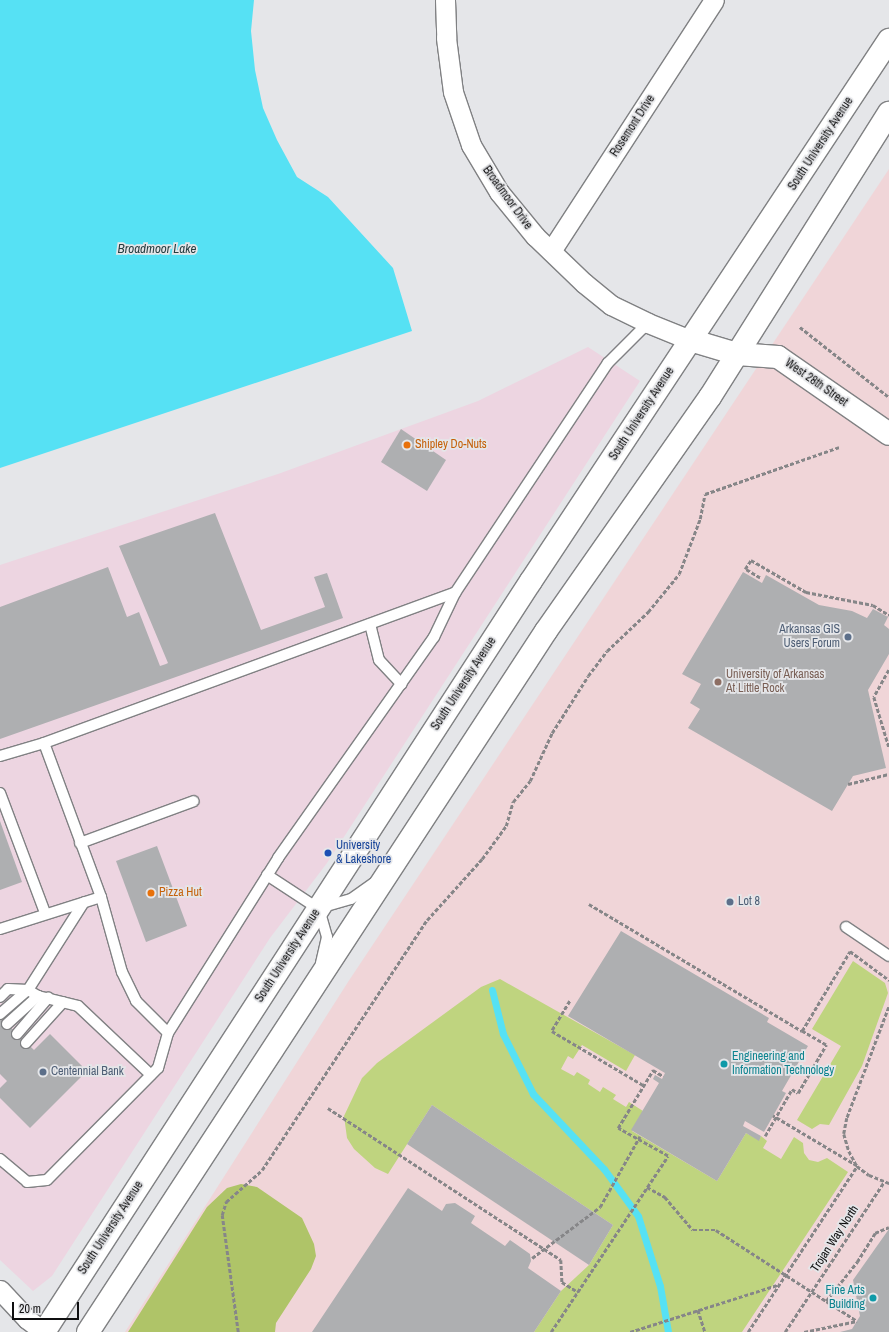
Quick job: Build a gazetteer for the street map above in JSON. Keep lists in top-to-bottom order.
{
  "streets": {
    "main road": ["South University Avenue", "West 28th Street"],
    "street": ["Rosemont Drive", "Broadmoor Drive"],
    "path": ["Trojan Way North"]
  },
  "crossings": [
    ["Rosemont Drive", "Broadmoor Drive"],
    ["South University Avenue", "Broadmoor Drive"],
    ["South University Avenue", "West 28th Street"],
    ["Broadmoor Drive", "West 28th Street"]
  ],
  "water": ["Broadmoor Lake"],
  "places": [
    "Shipley Do-Nuts",
    "Arkansas GIS Users Forum",
    "University of Arkansas At Little Rock",
    "University & Lakeshore",
    "Pizza Hut",
    "Lot 8",
    "Engineering and Information Technology",
    "Centennial Bank",
    "Fine Arts Building"
  ],
  "scale_bar": "20 m"
}
